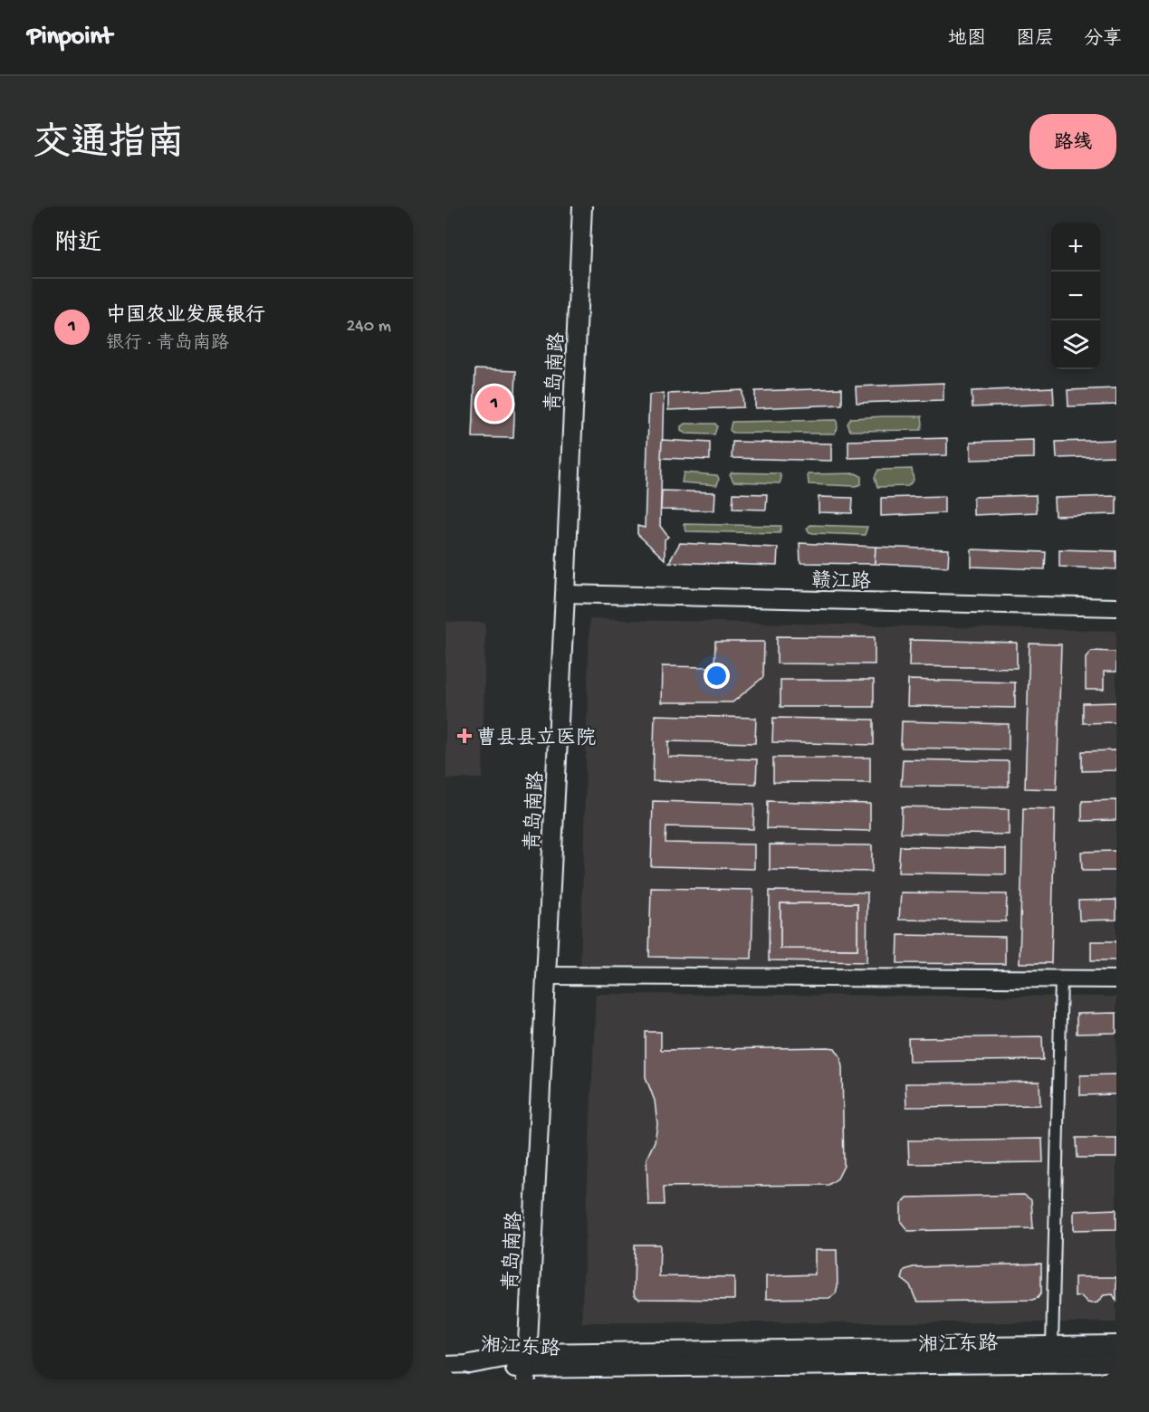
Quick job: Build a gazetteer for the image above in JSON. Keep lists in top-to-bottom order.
{
  "streets": {
    "main road": ["青岛南路", "赣江路", "湘江东路"]
  },
  "crossings": [
    ["青岛南路", "赣江路"],
    ["青岛南路", "湘江东路"]
  ],
  "places": {
    "health": ["曹县县立医院"]
  },
  "page": {
    "header": "Pinpoint",
    "nav": ["地图", "图层", "分享"],
    "title": "交通指南",
    "buttons": "路线",
    "heading": "附近",
    "map_buttons": ["+", "−"],
    "list": [
      {
        "mark": "1",
        "name": "中国农业发展银行",
        "note": "银行 · 青岛南路",
        "value": "240 m"
      }
    ],
    "pins": "1"
  }
}
